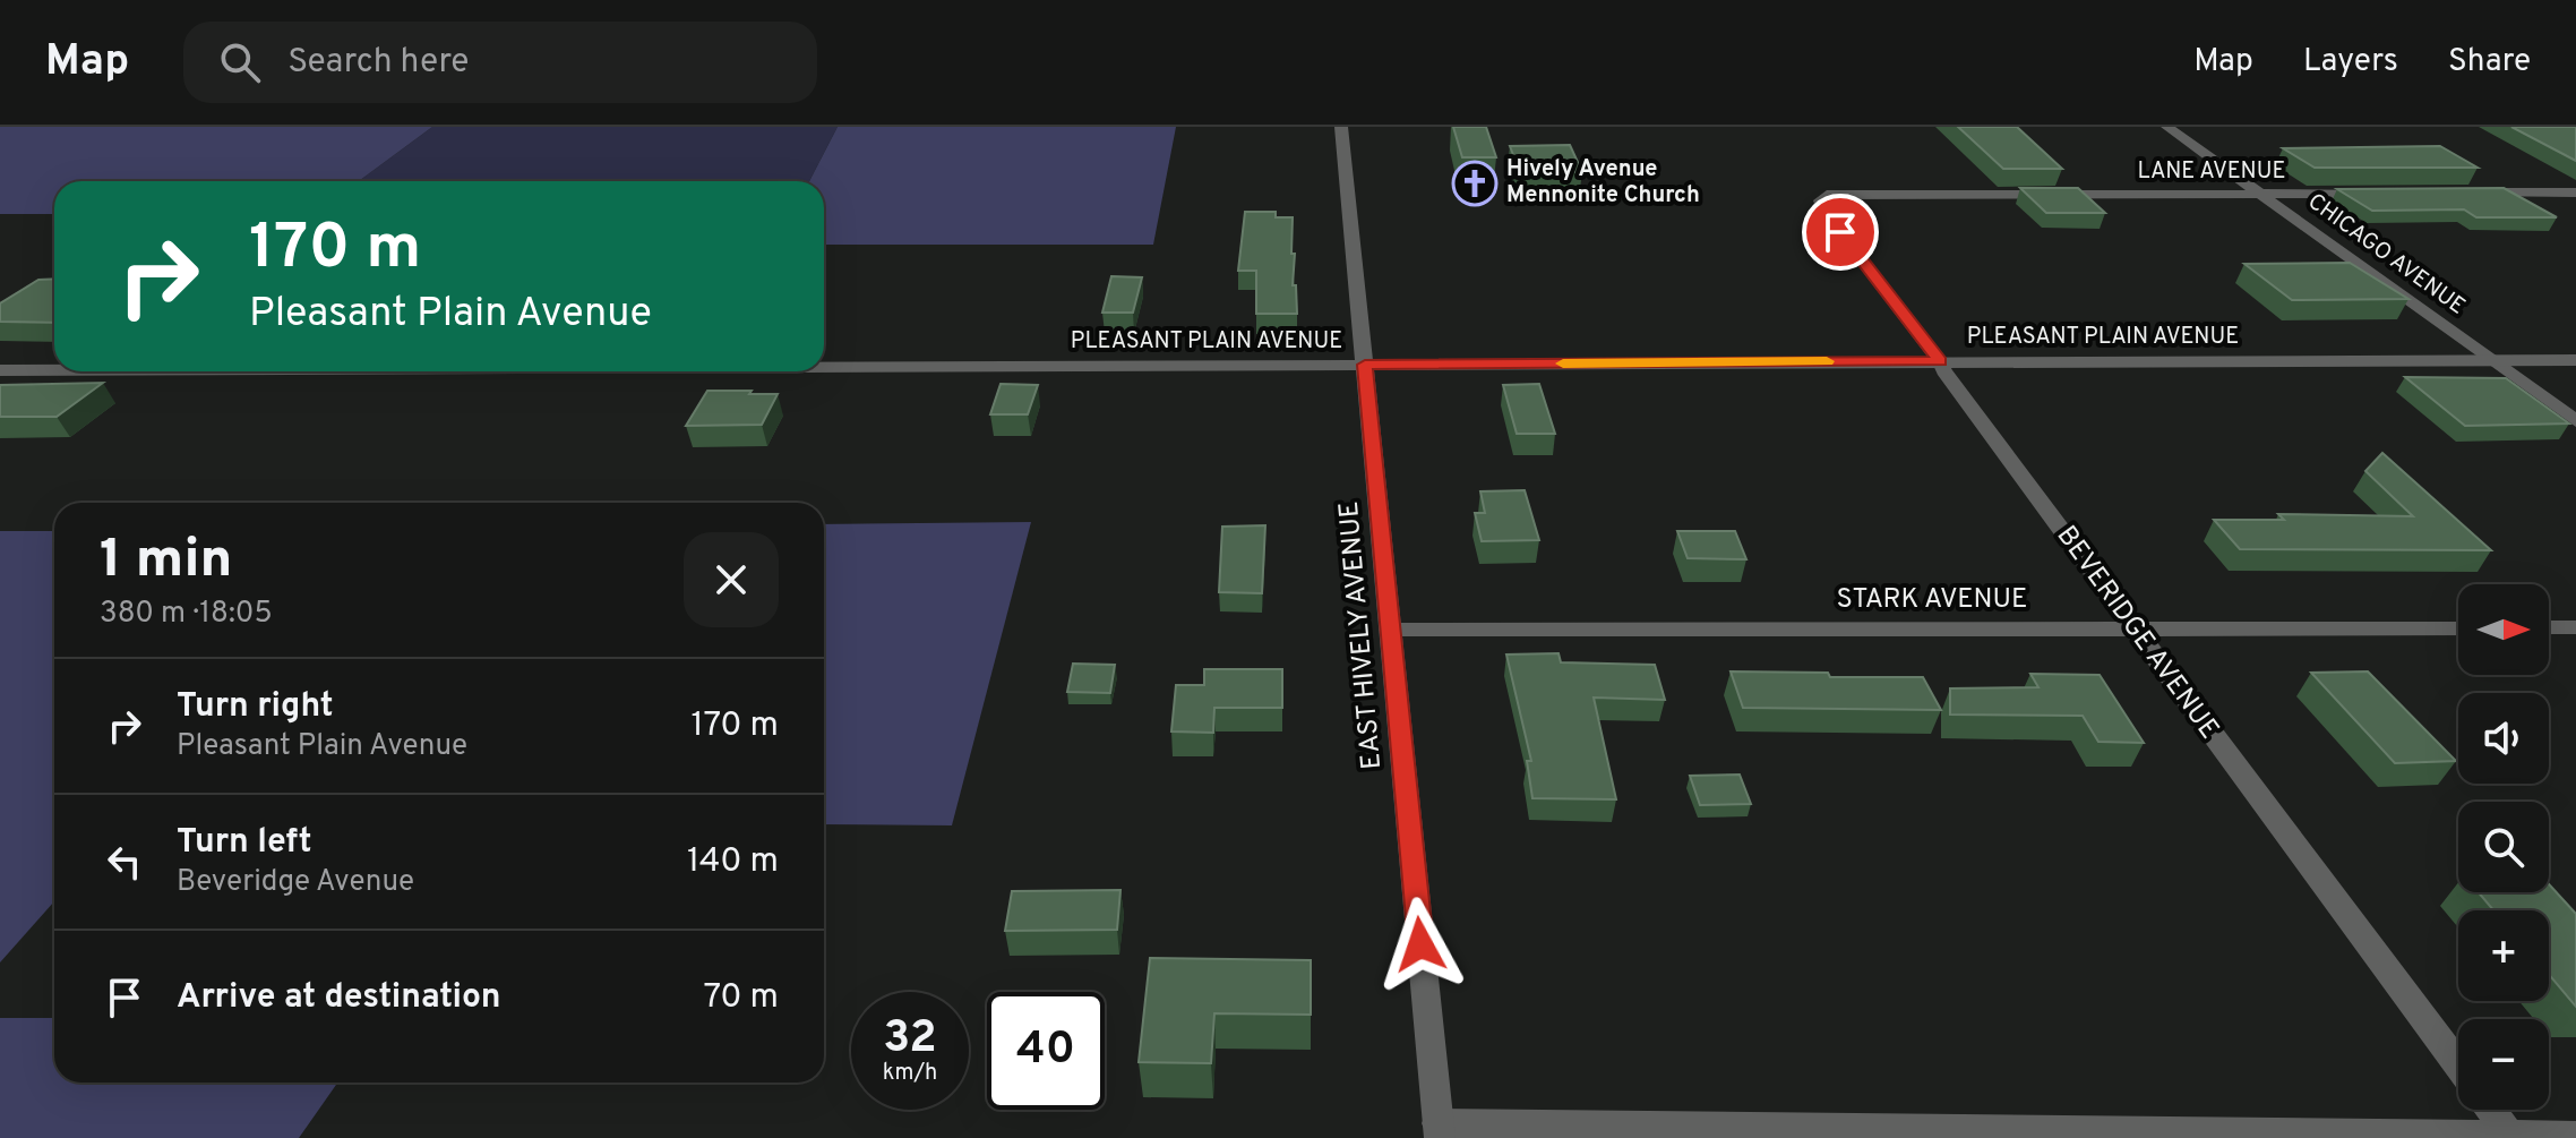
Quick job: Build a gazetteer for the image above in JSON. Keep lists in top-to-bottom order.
{
  "streets": {
    "street": [
      "LANE AVENUE",
      "CHICAGO AVENUE",
      "PLEASANT PLAIN AVENUE",
      "STARK AVENUE",
      "BEVERIDGE AVENUE",
      "EAST HIVELY AVENUE"
    ]
  },
  "crossings": [
    ["LANE AVENUE", "CHICAGO AVENUE"],
    ["LANE AVENUE", "BEVERIDGE AVENUE"],
    ["CHICAGO AVENUE", "PLEASANT PLAIN AVENUE"],
    ["PLEASANT PLAIN AVENUE", "BEVERIDGE AVENUE"],
    ["PLEASANT PLAIN AVENUE", "EAST HIVELY AVENUE"],
    ["STARK AVENUE", "BEVERIDGE AVENUE"],
    ["STARK AVENUE", "EAST HIVELY AVENUE"]
  ],
  "places": {
    "church": ["Hively Avenue Mennonite Church"]
  },
  "north": "right",
  "page": {
    "header": "Map",
    "search": "Search here",
    "nav": ["Map", "Layers", "Share"],
    "turn": ["170 m", "Pleasant Plain Avenue"],
    "heading": ["1 min", "380 m · 18:05"],
    "map_buttons": ["+", "−"],
    "list": [
      {
        "name": "Turn right",
        "note": "Pleasant Plain Avenue",
        "value": "170 m"
      },
      {
        "name": "Turn left",
        "note": "Beveridge Avenue",
        "value": "140 m"
      },
      {
        "name": "Arrive at destination",
        "value": "70 m"
      }
    ],
    "speed": "32 km/h",
    "limit": "40"
  }
}
